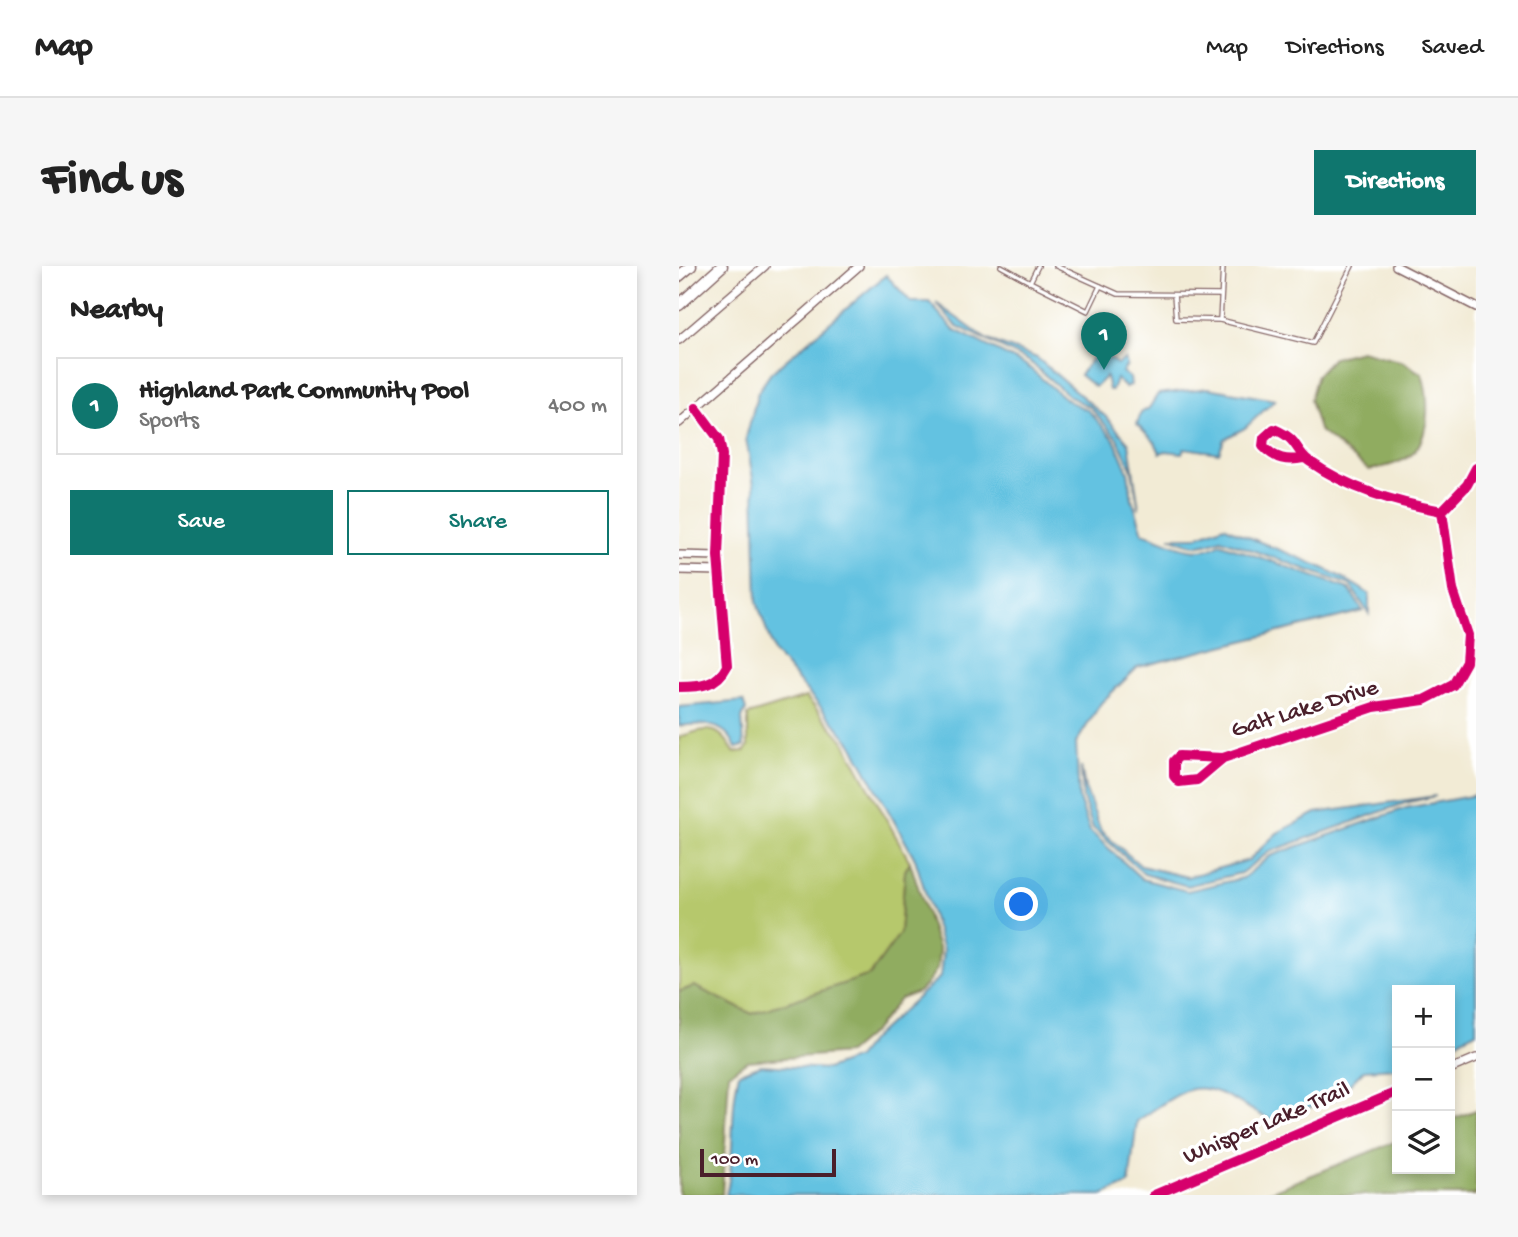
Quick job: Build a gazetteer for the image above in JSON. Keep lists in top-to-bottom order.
{
  "streets": {
    "street": ["Galt Lake Drive", "Whisper Lake Trail"]
  },
  "scale_bar": "100 m",
  "page": {
    "header": "Map",
    "nav": ["Map", "Directions", "Saved"],
    "buttons": [
      "Directions",
      ["Save", "Share"]
    ],
    "title": "Find us",
    "heading": "Nearby",
    "pins": "1",
    "list": [
      {
        "mark": "1",
        "name": "Highland Park Community Pool",
        "note": "Sports",
        "value": "400 m"
      }
    ],
    "map_buttons": ["+", "−"],
    "scale": "100 m"
  }
}
